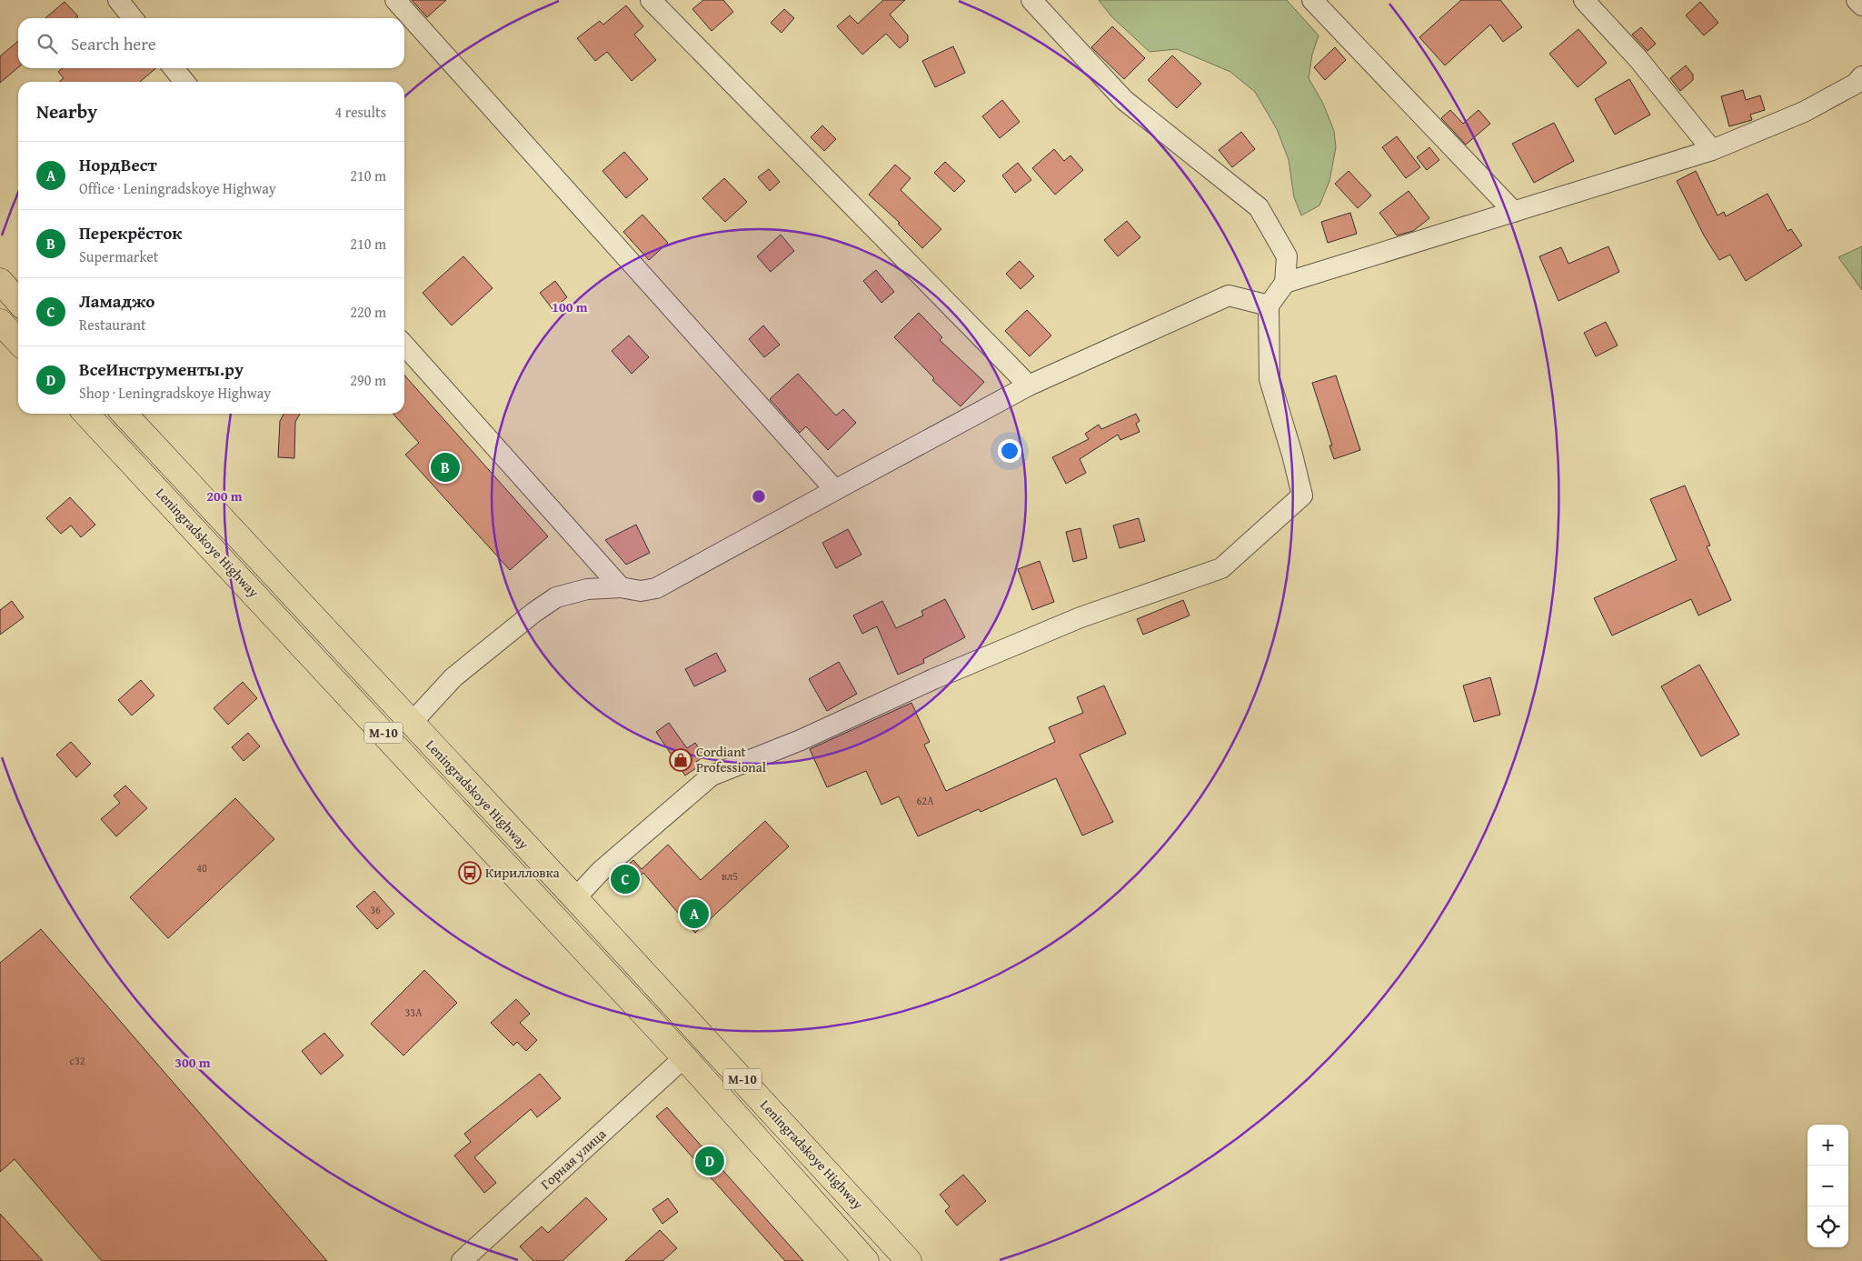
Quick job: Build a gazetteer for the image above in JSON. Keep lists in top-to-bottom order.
{
  "streets": {
    "highway": ["Leningradskoye Highway", "М-10"],
    "street": ["Горная улица"]
  },
  "crossings": [
    ["Leningradskoye Highway", "Горная улица"]
  ],
  "places": {
    "shop": ["Cordiant Professional"],
    "bus stop": ["Кирилловка"]
  },
  "house_numbers": [
    "62А",
    "40",
    "вл5",
    "36",
    "33А",
    "с32"
  ],
  "page": {
    "search": "Search here",
    "heading": ["Nearby", "4 results"],
    "list": [
      {
        "mark": "A",
        "name": "НордВест",
        "note": "Office · Leningradskoye Highway",
        "value": "210 m"
      },
      {
        "mark": "B",
        "name": "Перекрёсток",
        "note": "Supermarket",
        "value": "210 m"
      },
      {
        "mark": "C",
        "name": "Ламаджо",
        "note": "Restaurant",
        "value": "220 m"
      },
      {
        "mark": "D",
        "name": "ВсеИнструменты.ру",
        "note": "Shop · Leningradskoye Highway",
        "value": "290 m"
      }
    ],
    "pins": [
      "B",
      "C",
      "A",
      "D"
    ],
    "map_buttons": ["+", "−"]
  },
  "rings": ["100 m", "200 m", "300 m"]
}
